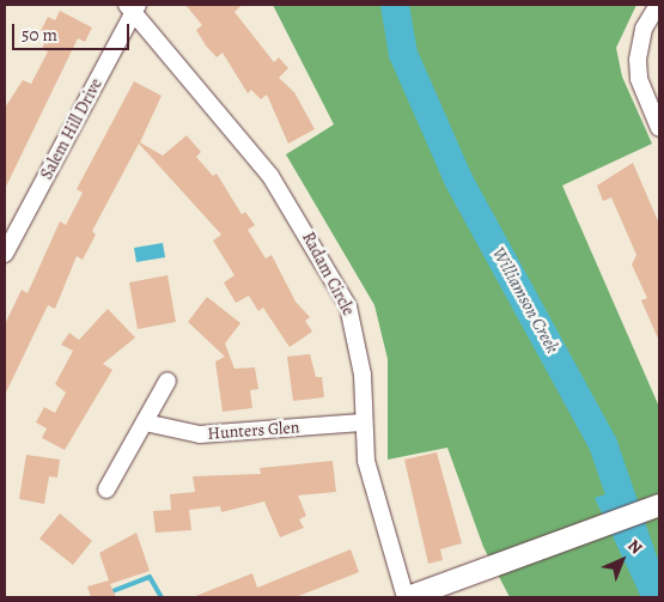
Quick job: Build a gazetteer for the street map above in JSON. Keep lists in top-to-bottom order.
{
  "streets": {
    "street": ["Salem Hill Drive", "Radam Circle", "Hunters Glen"]
  },
  "crossings": [
    ["Salem Hill Drive", "Radam Circle"],
    ["Radam Circle", "Hunters Glen"]
  ],
  "water": ["Williamson Creek"],
  "scale_bar": "50 m",
  "north": "top right"
}
